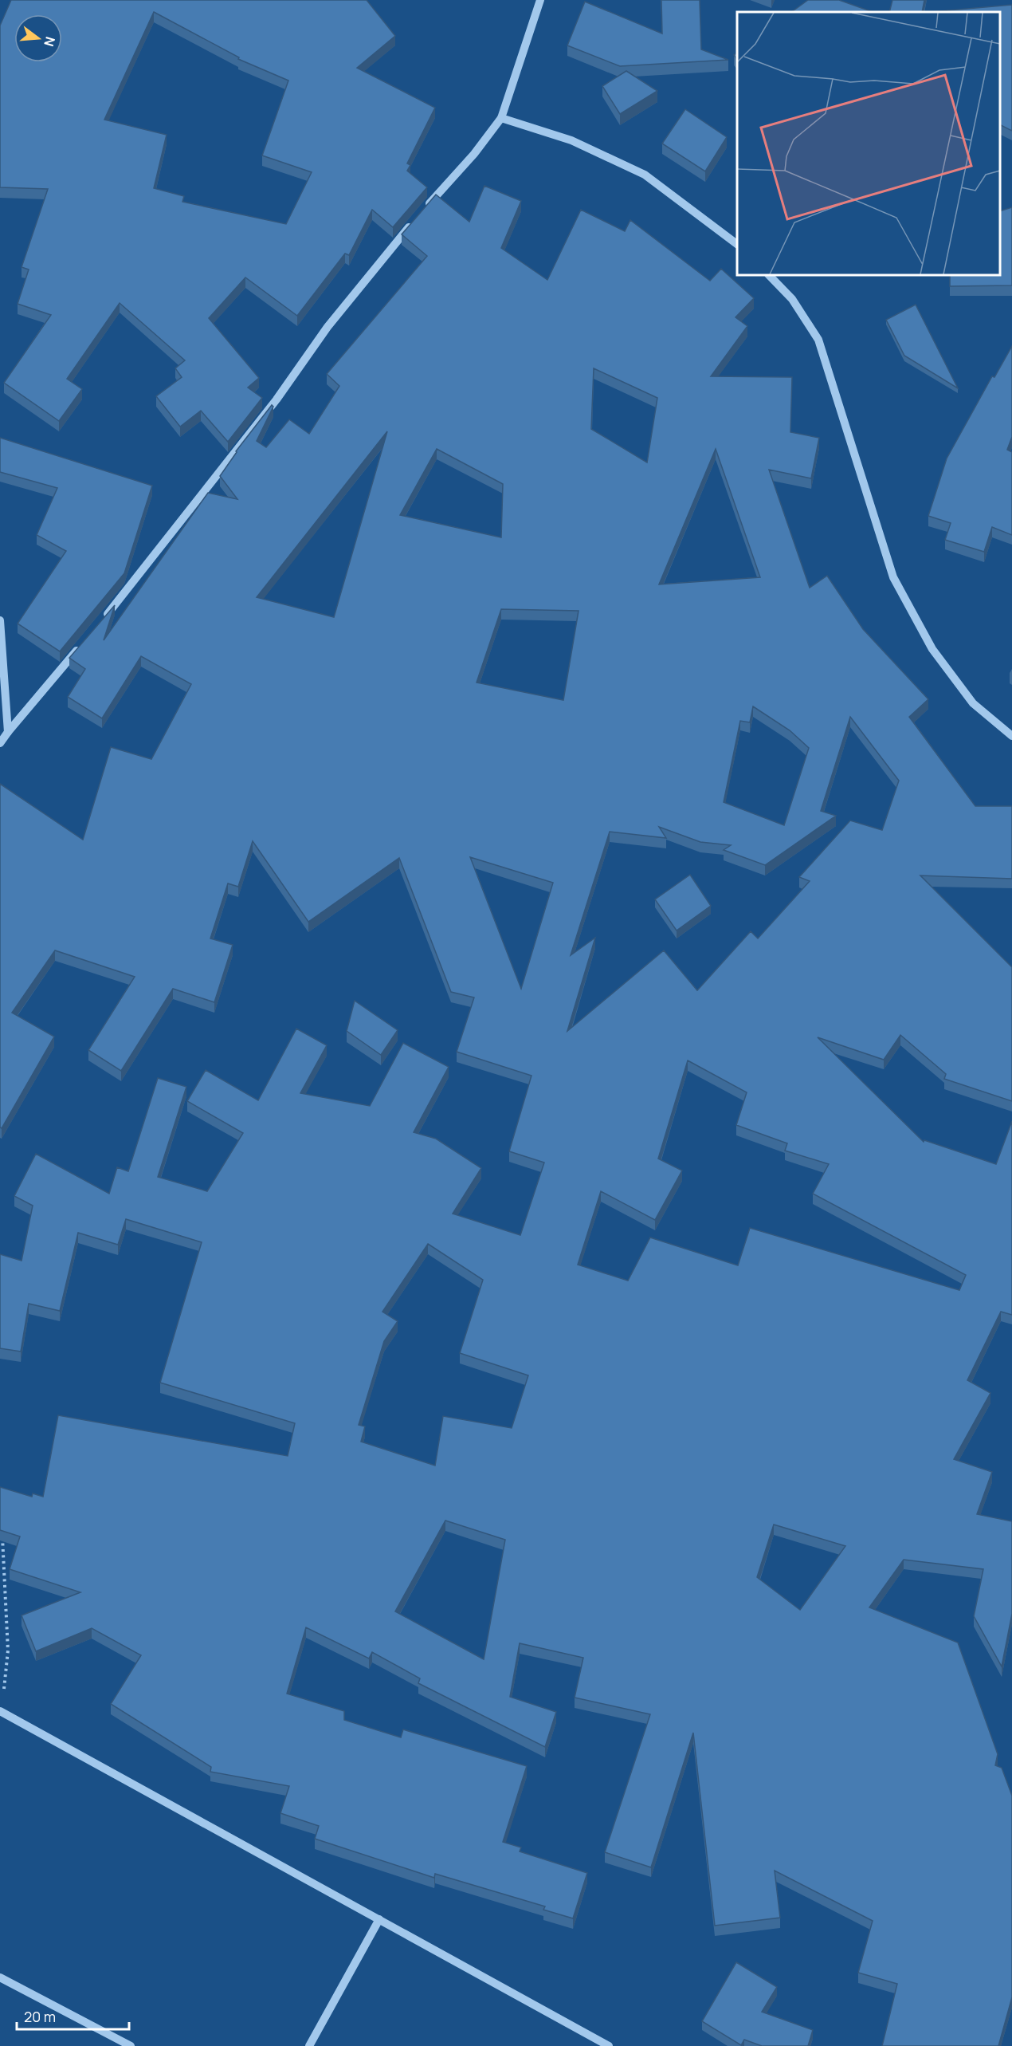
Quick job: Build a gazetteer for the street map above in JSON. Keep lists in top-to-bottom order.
{
  "scale_bar": "20 m",
  "north": "right"
}
